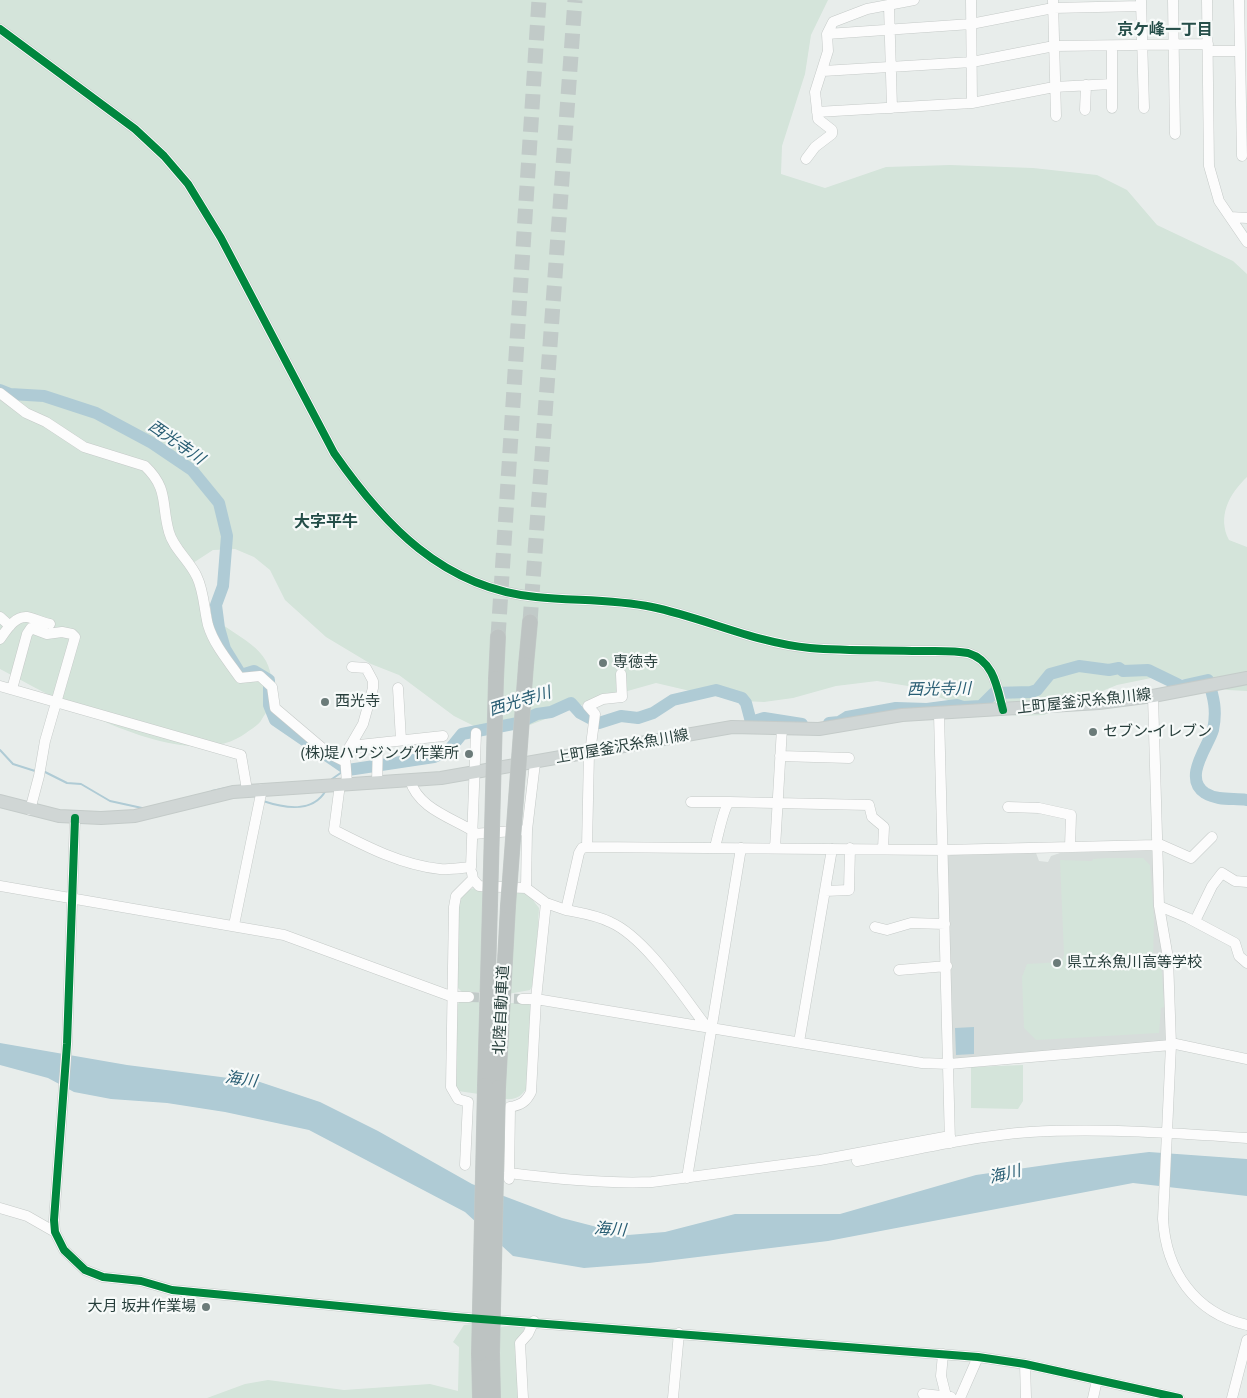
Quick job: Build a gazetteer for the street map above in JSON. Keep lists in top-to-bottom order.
{
  "streets": {
    "highway": ["北陸自動車道"],
    "main road": ["上町屋釜沢糸魚川線"]
  },
  "districts": ["京ケ峰一丁目", "大字平牛"],
  "water": ["西光寺川", "海川"],
  "places": [
    "専徳寺",
    "西光寺",
    "セブン-イレブン",
    "(株)堤ハウジング作業所",
    "県立糸魚川高等学校",
    "大月 坂井作業場"
  ]
}
